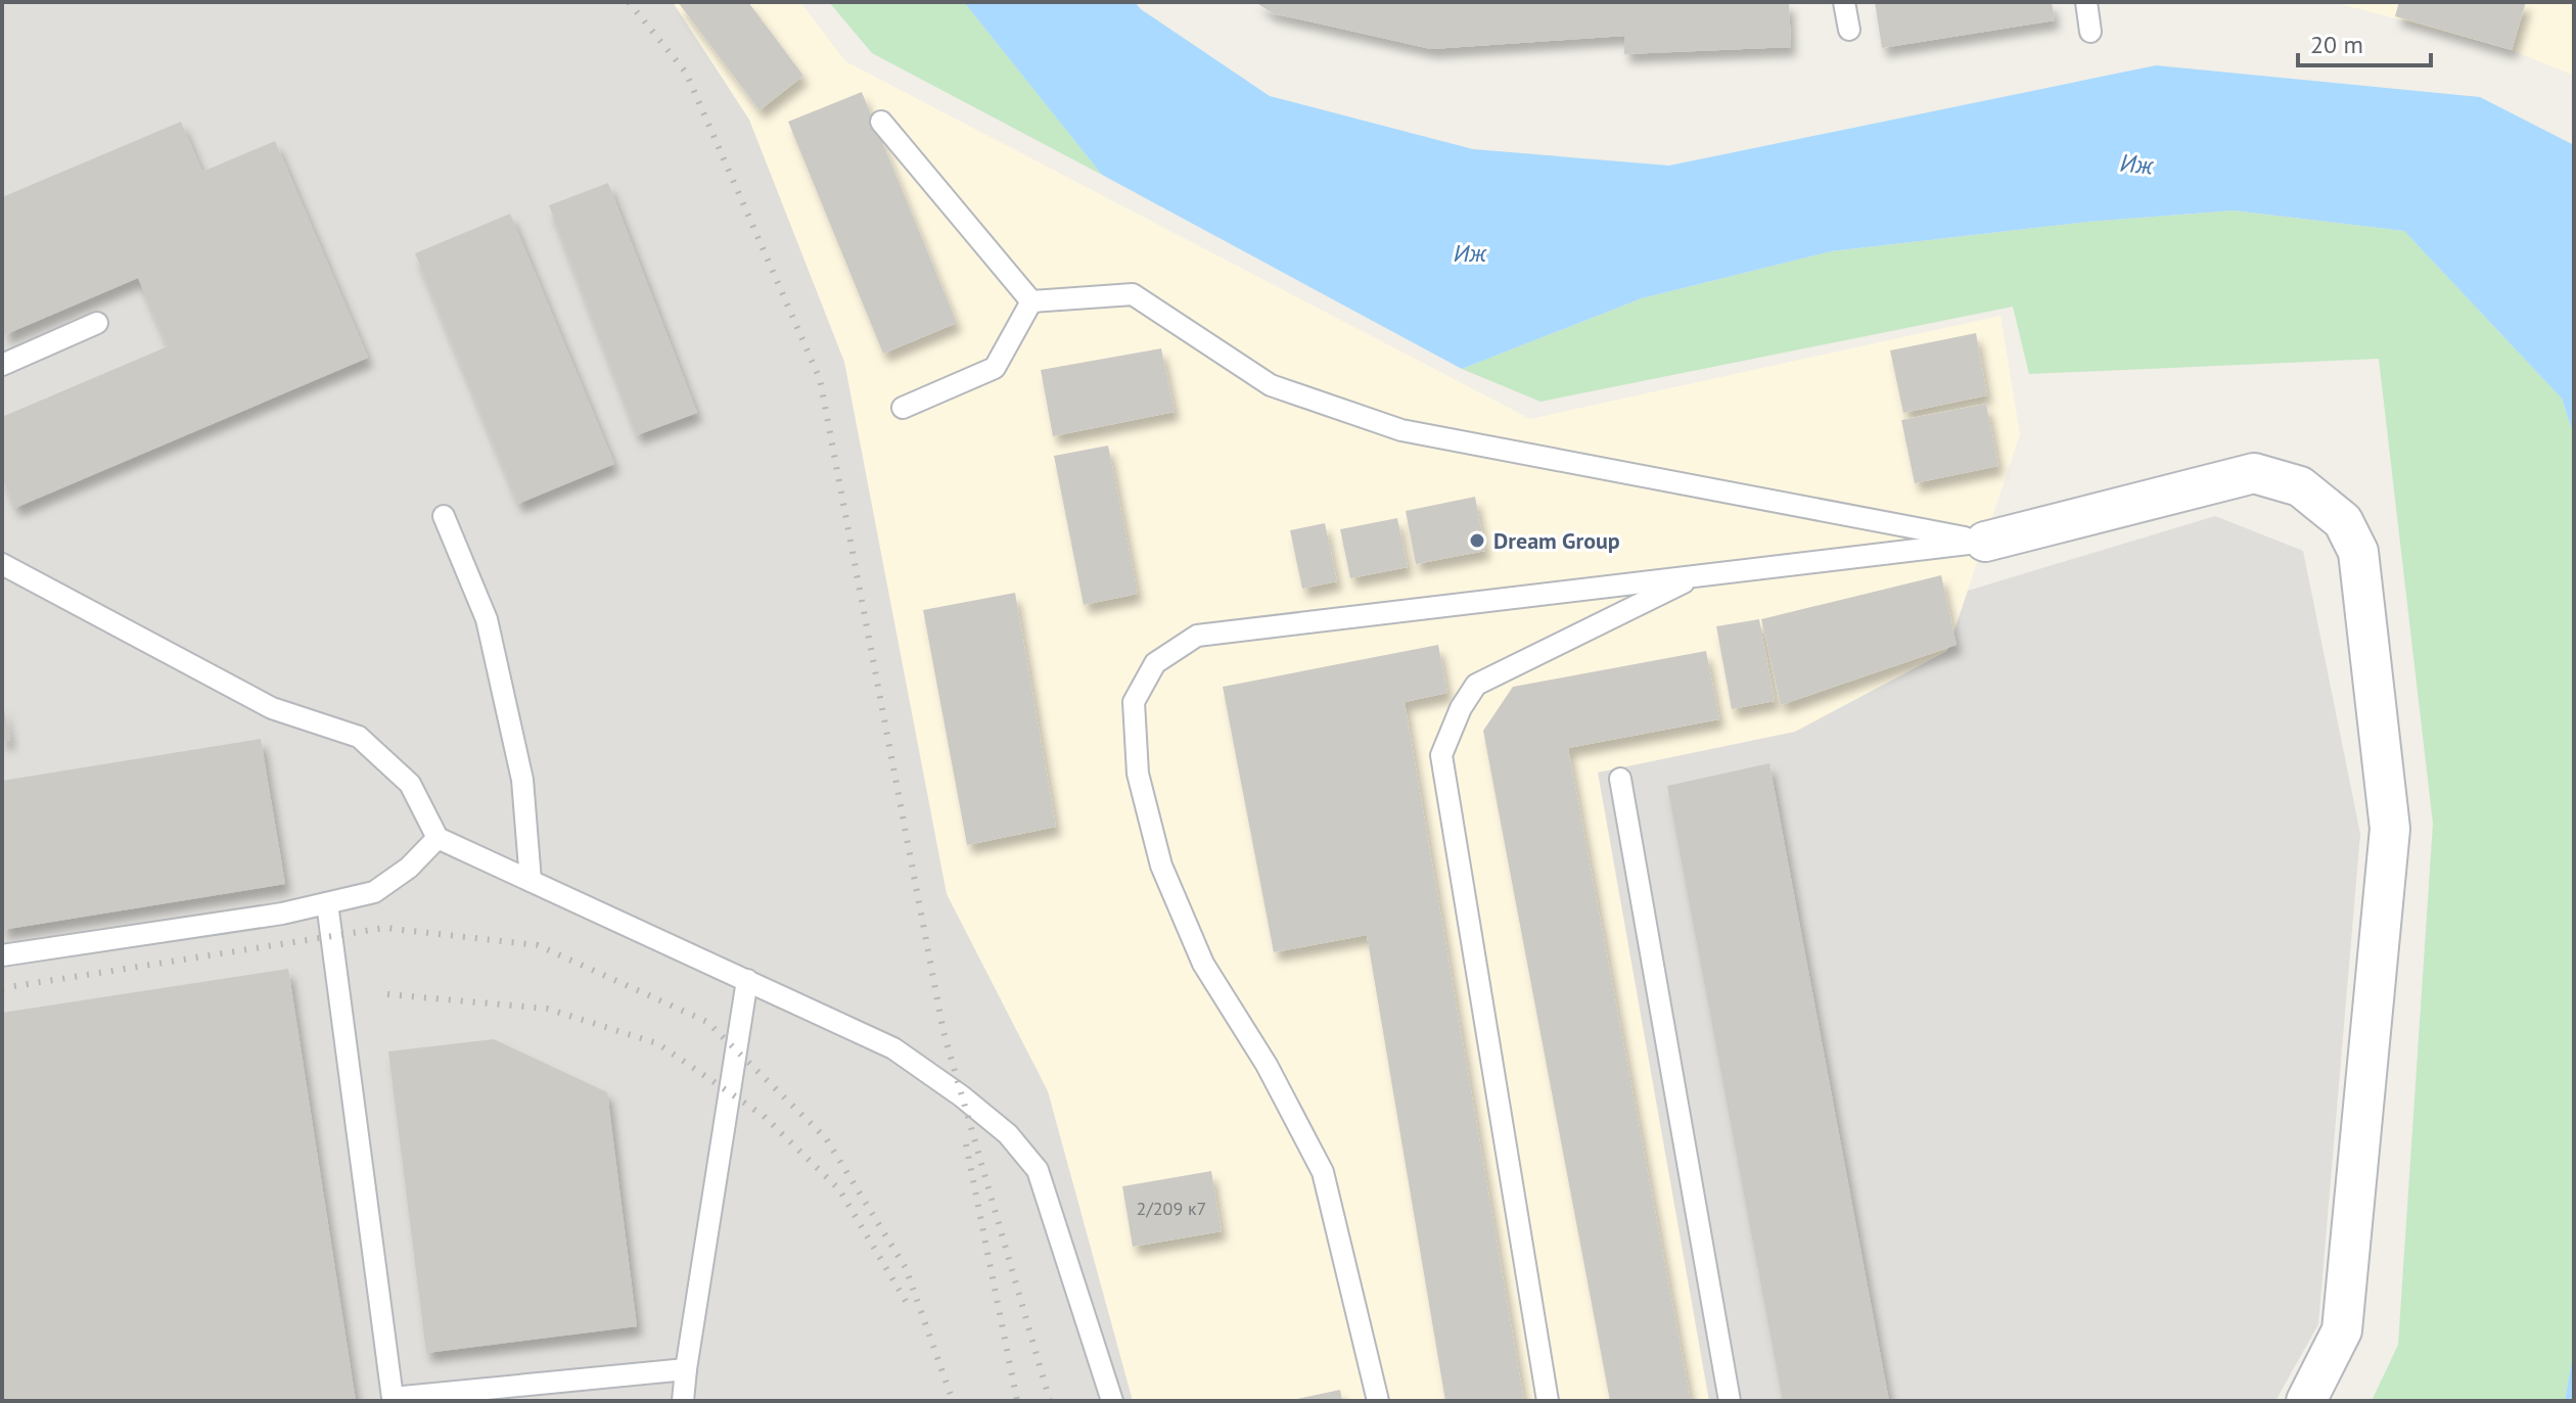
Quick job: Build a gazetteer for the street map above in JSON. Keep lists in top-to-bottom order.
{
  "water": ["Иж"],
  "places": ["Dream Group"],
  "house_numbers": ["2/209 к7"],
  "scale_bar": "20 m"
}
